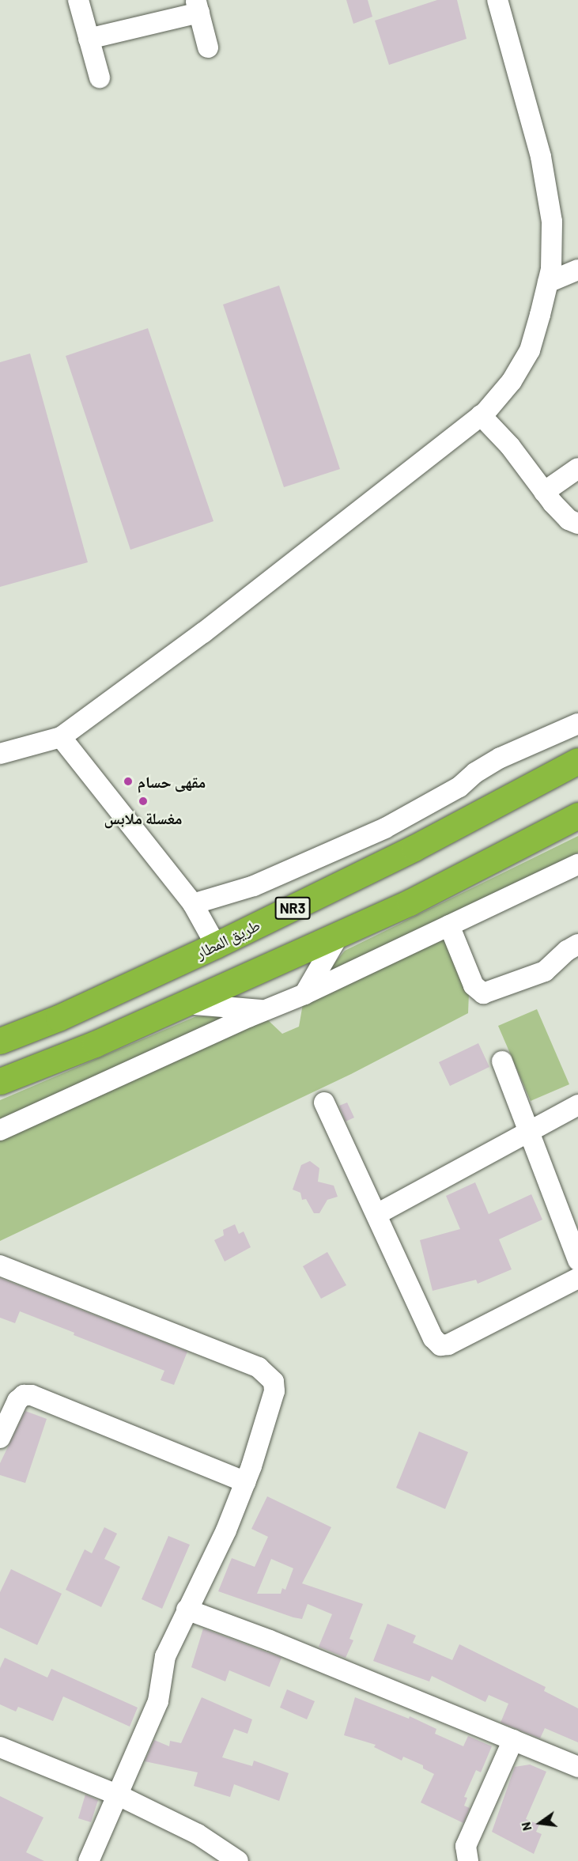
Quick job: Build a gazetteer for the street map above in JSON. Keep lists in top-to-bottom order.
{
  "streets": {
    "highway": ["NR3", "طريق المطار"]
  },
  "places": ["مقهى حسام", "مغسلة ملابس"],
  "north": "left"
}
